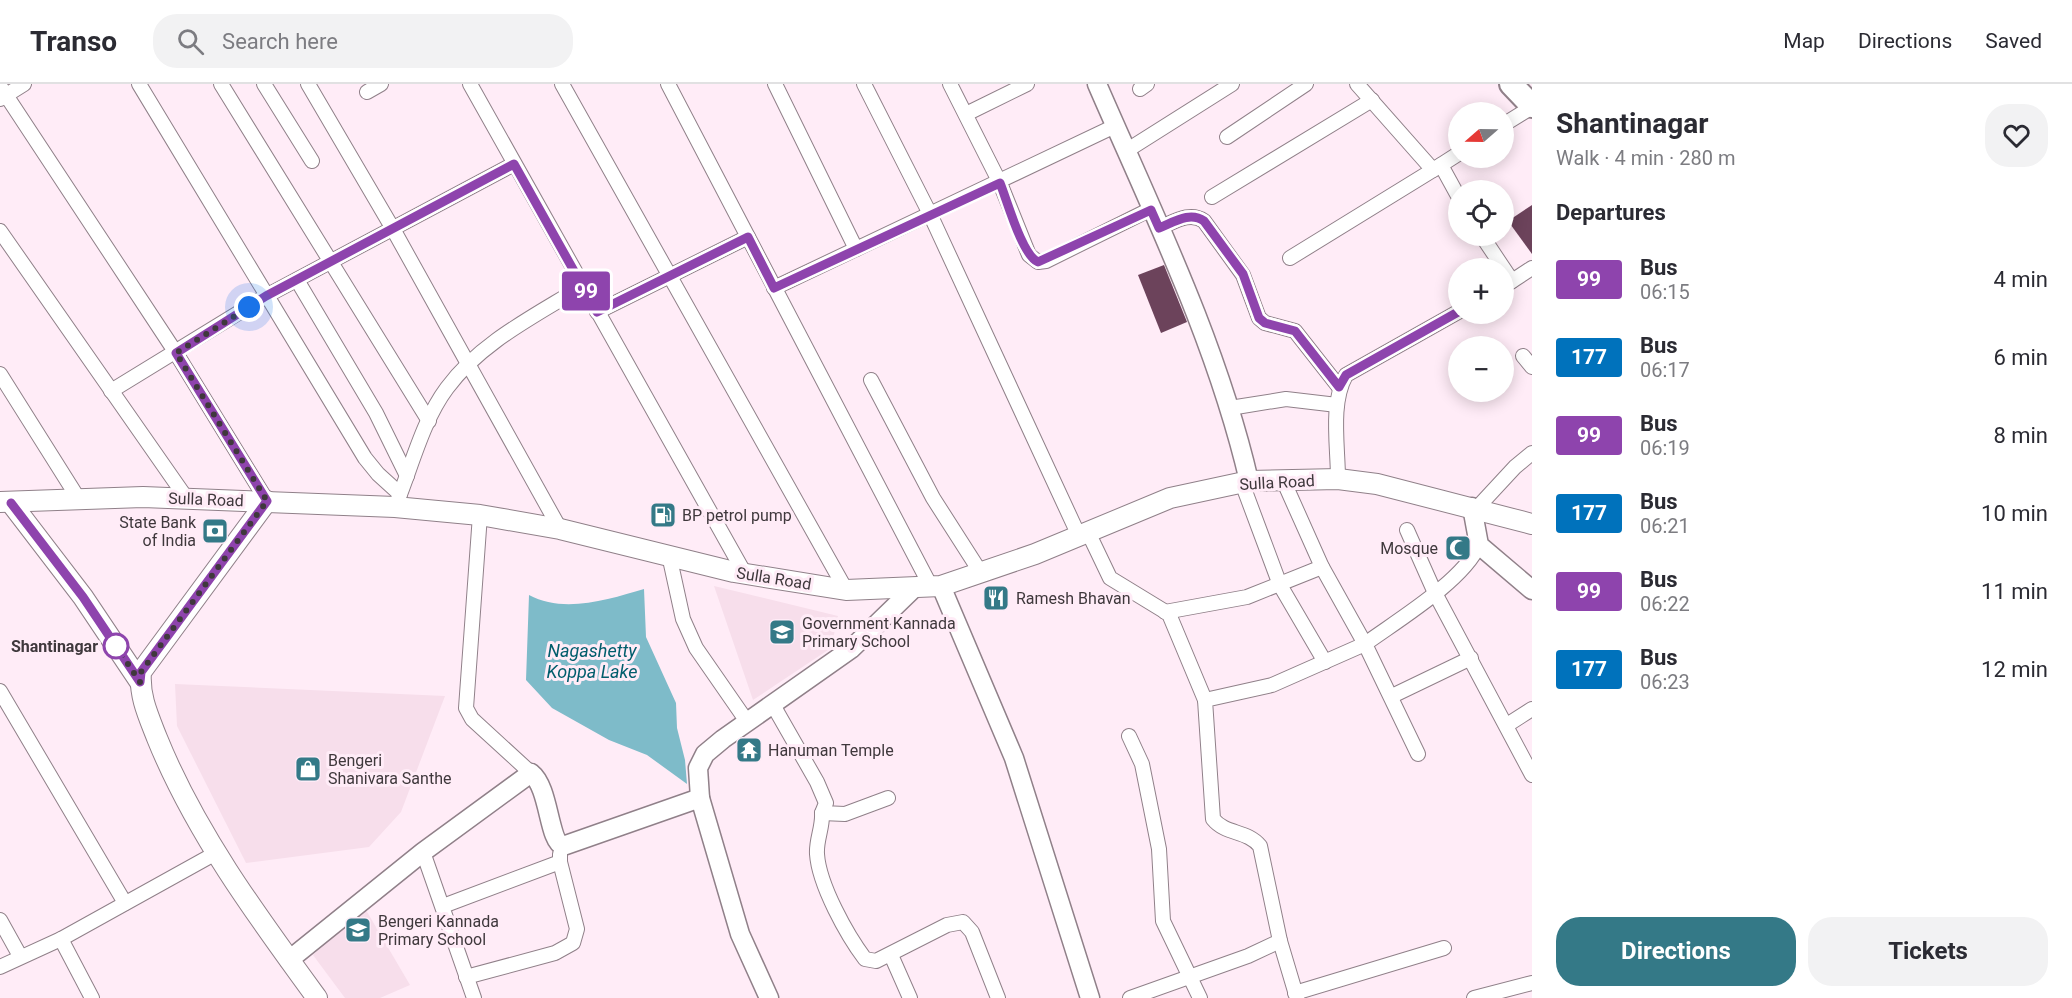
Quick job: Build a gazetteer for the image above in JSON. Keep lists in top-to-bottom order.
{
  "streets": {
    "main road": ["Sulla Road"]
  },
  "water": ["Nagashetty Koppa Lake"],
  "places": {
    "fuel station": ["BP petrol pump"],
    "bank": ["State Bank of India"],
    "mosque": ["Mosque"],
    "restaurant": ["Ramesh Bhavan"],
    "school or university": ["Government Kannada Primary School", "Bengeri Kannada Primary School"],
    "other": ["Shantinagar"],
    "temple": ["Hanuman Temple"],
    "shop": ["Bengeri Shanivara Santhe"]
  },
  "lines": ["bus line 99"],
  "north": "left",
  "page": {
    "header": "Transo",
    "search": "Search here",
    "nav": ["Map", "Directions", "Saved"],
    "on_map": "99",
    "heading": [
      ["Shantinagar", "Walk · 4 min · 280 m"],
      "Departures"
    ],
    "map_buttons": ["+", "−"],
    "list": [
      {
        "mark": "99",
        "name": "Bus",
        "note": "06:15",
        "value": "4 min"
      },
      {
        "mark": "177",
        "name": "Bus",
        "note": "06:17",
        "value": "6 min"
      },
      {
        "mark": "99",
        "name": "Bus",
        "note": "06:19",
        "value": "8 min"
      },
      {
        "mark": "177",
        "name": "Bus",
        "note": "06:21",
        "value": "10 min"
      },
      {
        "mark": "99",
        "name": "Bus",
        "note": "06:22",
        "value": "11 min"
      },
      {
        "mark": "177",
        "name": "Bus",
        "note": "06:23",
        "value": "12 min"
      }
    ],
    "buttons": ["Directions", "Tickets"]
  }
}
